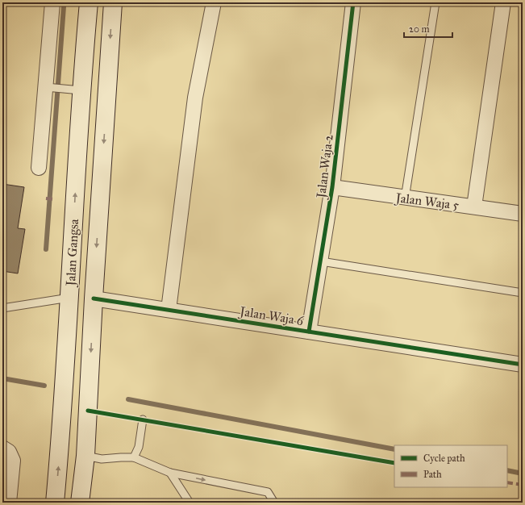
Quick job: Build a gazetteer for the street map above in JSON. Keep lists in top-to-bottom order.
{
  "streets": {
    "main road": ["Jalan Gangsa"],
    "street": ["Jalan Waja 2", "Jalan Waja 5", "Jalan Waja 6"]
  },
  "crossings": [
    ["Jalan Waja 2", "Jalan Waja 5"],
    ["Jalan Waja 2", "Jalan Waja 6"],
    ["Jalan Gangsa", "Jalan Waja 6"]
  ],
  "legend": ["Cycle path", "Path"],
  "scale_bar": "20 m"
}
